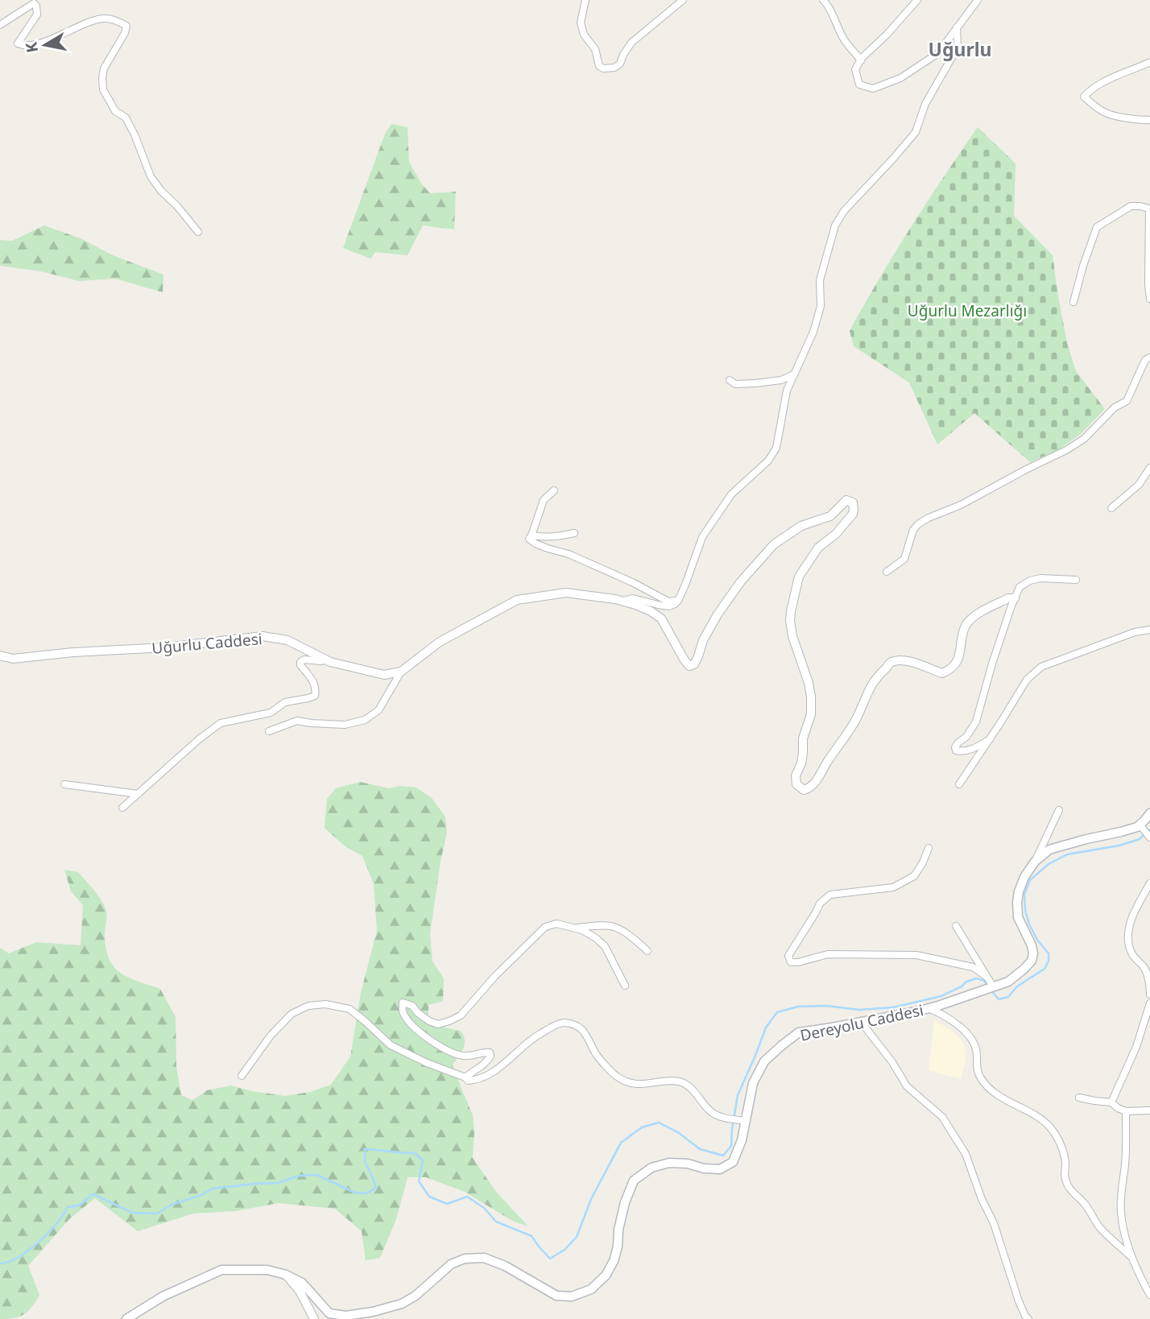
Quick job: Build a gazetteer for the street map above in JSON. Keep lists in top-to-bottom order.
{
  "streets": {
    "main road": ["Dereyolu Caddesi"],
    "street": ["Uğurlu Caddesi"]
  },
  "districts": ["Uğurlu"],
  "parks": ["Uğurlu Mezarlığı"],
  "north": "left"
}
